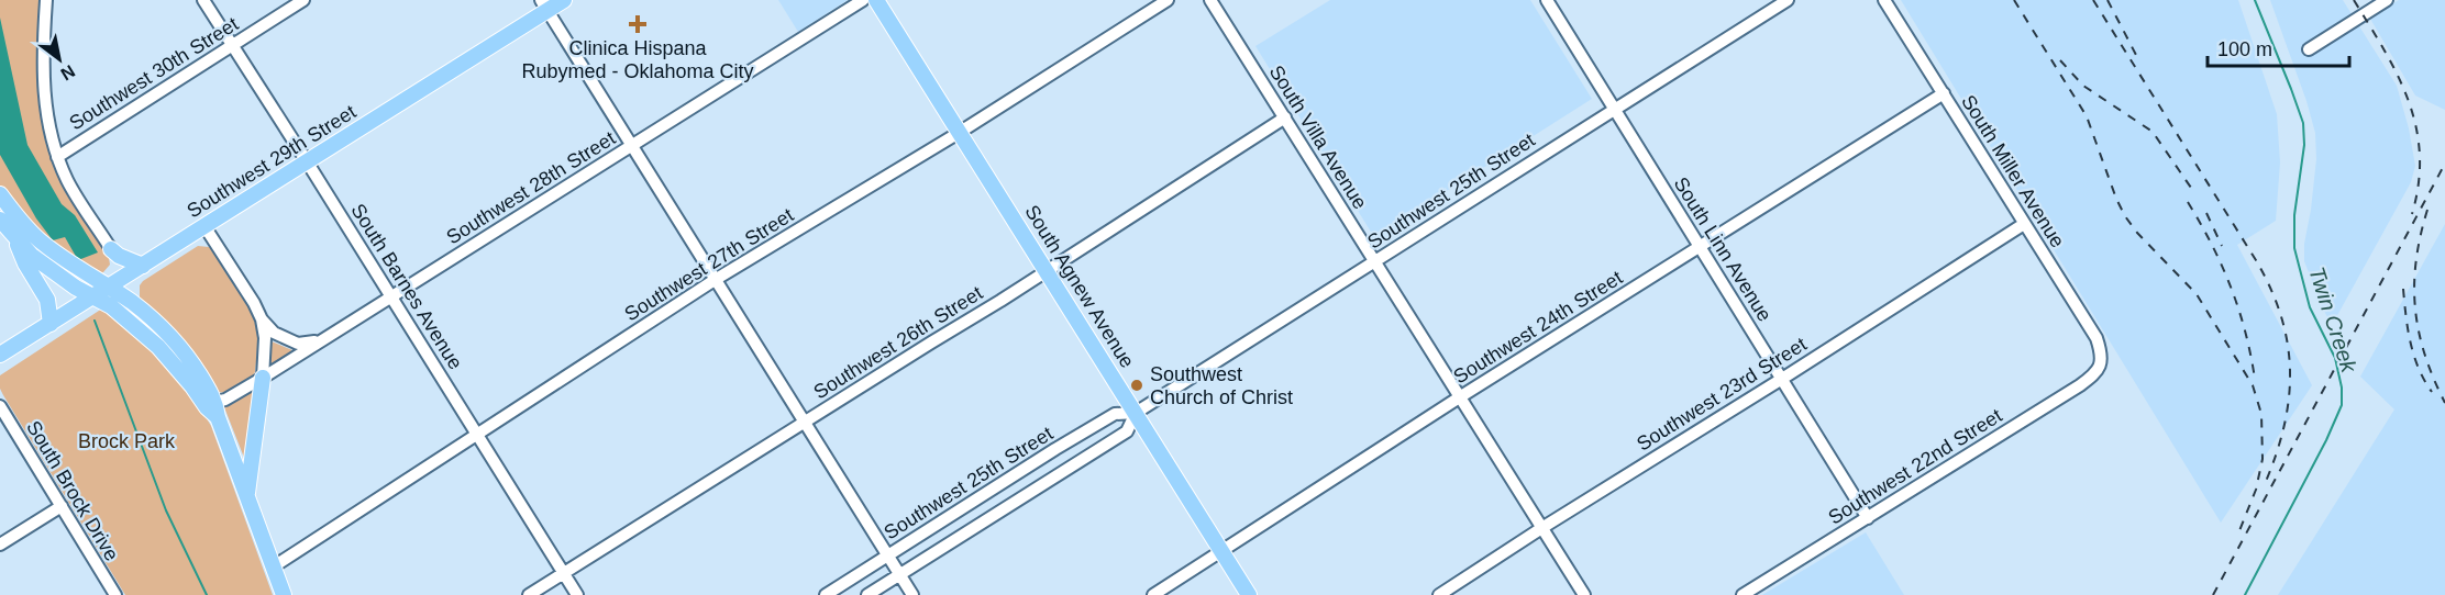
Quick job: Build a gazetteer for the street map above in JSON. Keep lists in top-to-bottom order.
{
  "streets": {
    "main road": ["Southwest 29th Street", "South Agnew Avenue"],
    "street": [
      "Southwest 30th Street",
      "South Villa Avenue",
      "South Miller Avenue",
      "Southwest 28th Street",
      "Southwest 25th Street",
      "South Linn Avenue",
      "Southwest 27th Street",
      "South Barnes Avenue",
      "Southwest 24th Street",
      "Southwest 26th Street",
      "Southwest 23rd Street",
      "Southwest 22nd Street",
      "South Brock Drive"
    ]
  },
  "crossings": [
    ["Southwest 30th Street", "South Barnes Avenue"],
    ["South Villa Avenue", "Southwest 25th Street"],
    ["South Villa Avenue", "Southwest 24th Street"],
    ["South Villa Avenue", "Southwest 26th Street"],
    ["South Villa Avenue", "Southwest 23rd Street"],
    ["Southwest 29th Street", "South Barnes Avenue"],
    ["South Miller Avenue", "Southwest 24th Street"],
    ["South Miller Avenue", "Southwest 23rd Street"],
    ["South Miller Avenue", "Southwest 22nd Street"],
    ["Southwest 28th Street", "South Barnes Avenue"],
    ["Southwest 25th Street", "South Linn Avenue"],
    ["Southwest 25th Street", "South Agnew Avenue"],
    ["South Linn Avenue", "Southwest 24th Street"],
    ["South Linn Avenue", "Southwest 23rd Street"],
    ["South Linn Avenue", "Southwest 22nd Street"],
    ["Southwest 27th Street", "South Barnes Avenue"],
    ["Southwest 27th Street", "South Agnew Avenue"],
    ["South Barnes Avenue", "Southwest 26th Street"],
    ["South Agnew Avenue", "Southwest 24th Street"],
    ["South Agnew Avenue", "Southwest 26th Street"]
  ],
  "water": ["Twin Creek"],
  "parks": ["Brock Park"],
  "places": {
    "health": ["Clinica Hispana Rubymed - Oklahoma City"],
    "other": ["Southwest Church of Christ"]
  },
  "scale_bar": "100 m",
  "north": "bottom right"
}
